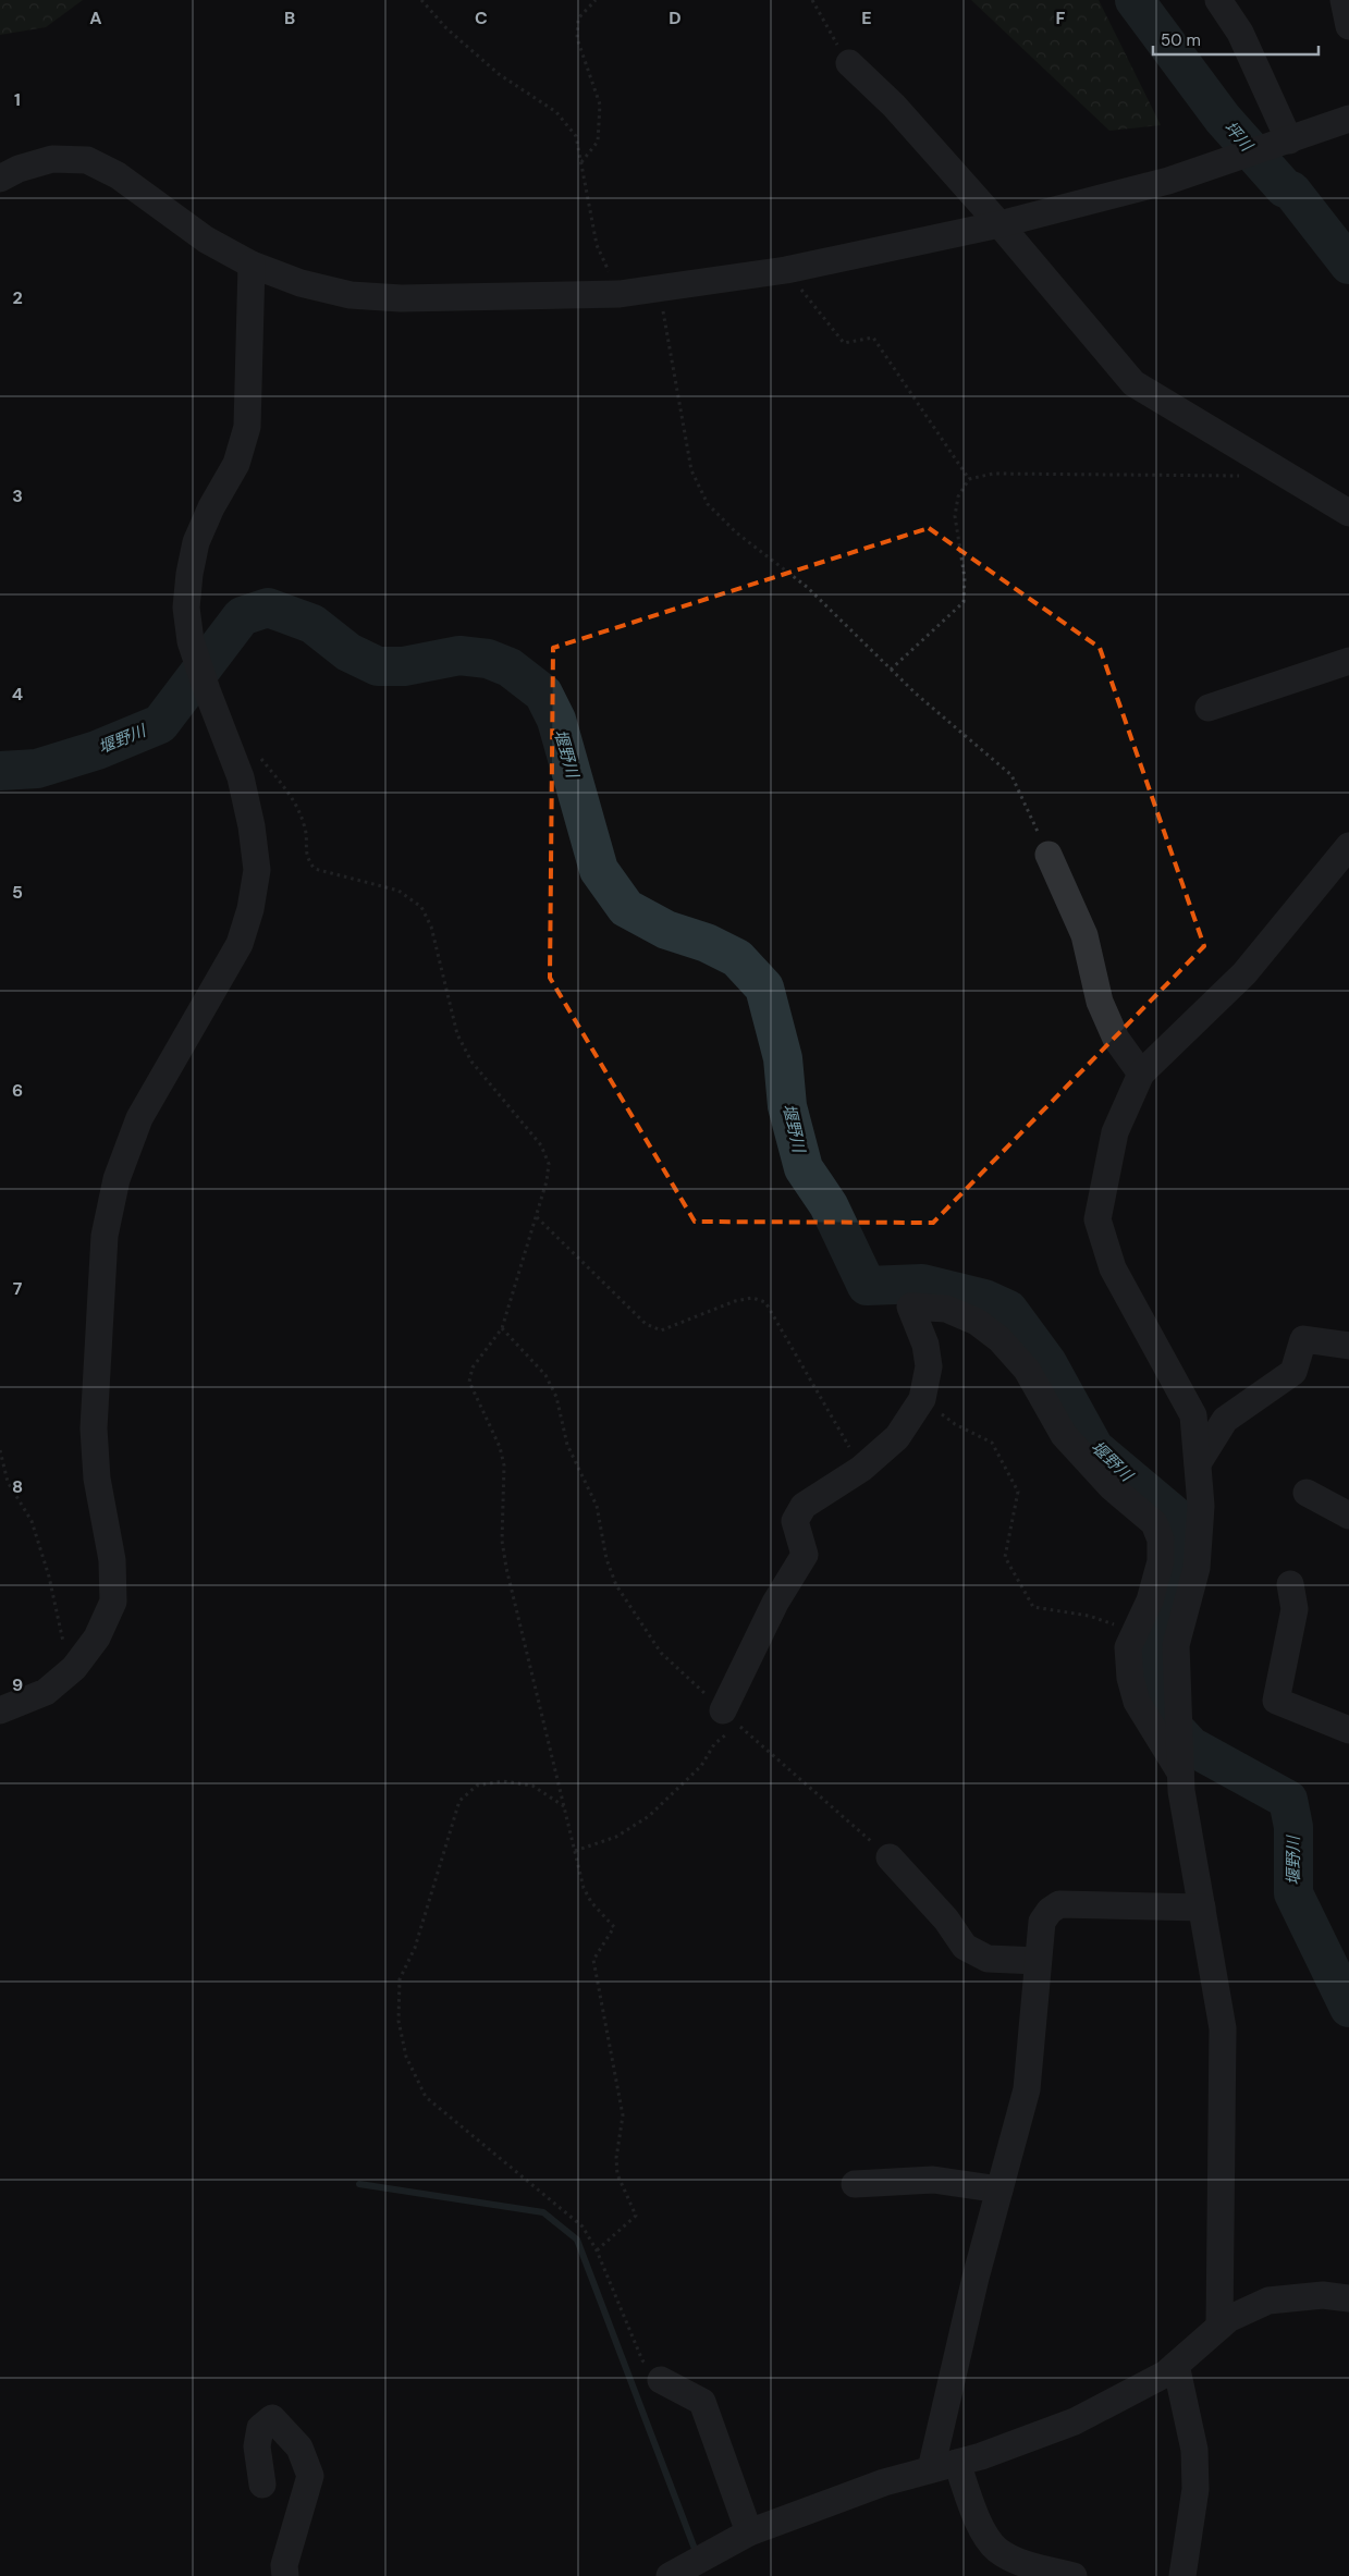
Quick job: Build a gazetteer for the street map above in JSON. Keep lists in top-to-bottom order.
{
  "water": ["坪川", "堰野川"],
  "scale_bar": "50 m",
  "grid": {
    "columns": [
      "A",
      "B",
      "C",
      "D",
      "E",
      "F"
    ],
    "rows": [
      "1",
      "2",
      "3",
      "4",
      "5",
      "6",
      "7",
      "8",
      "9"
    ]
  }
}
